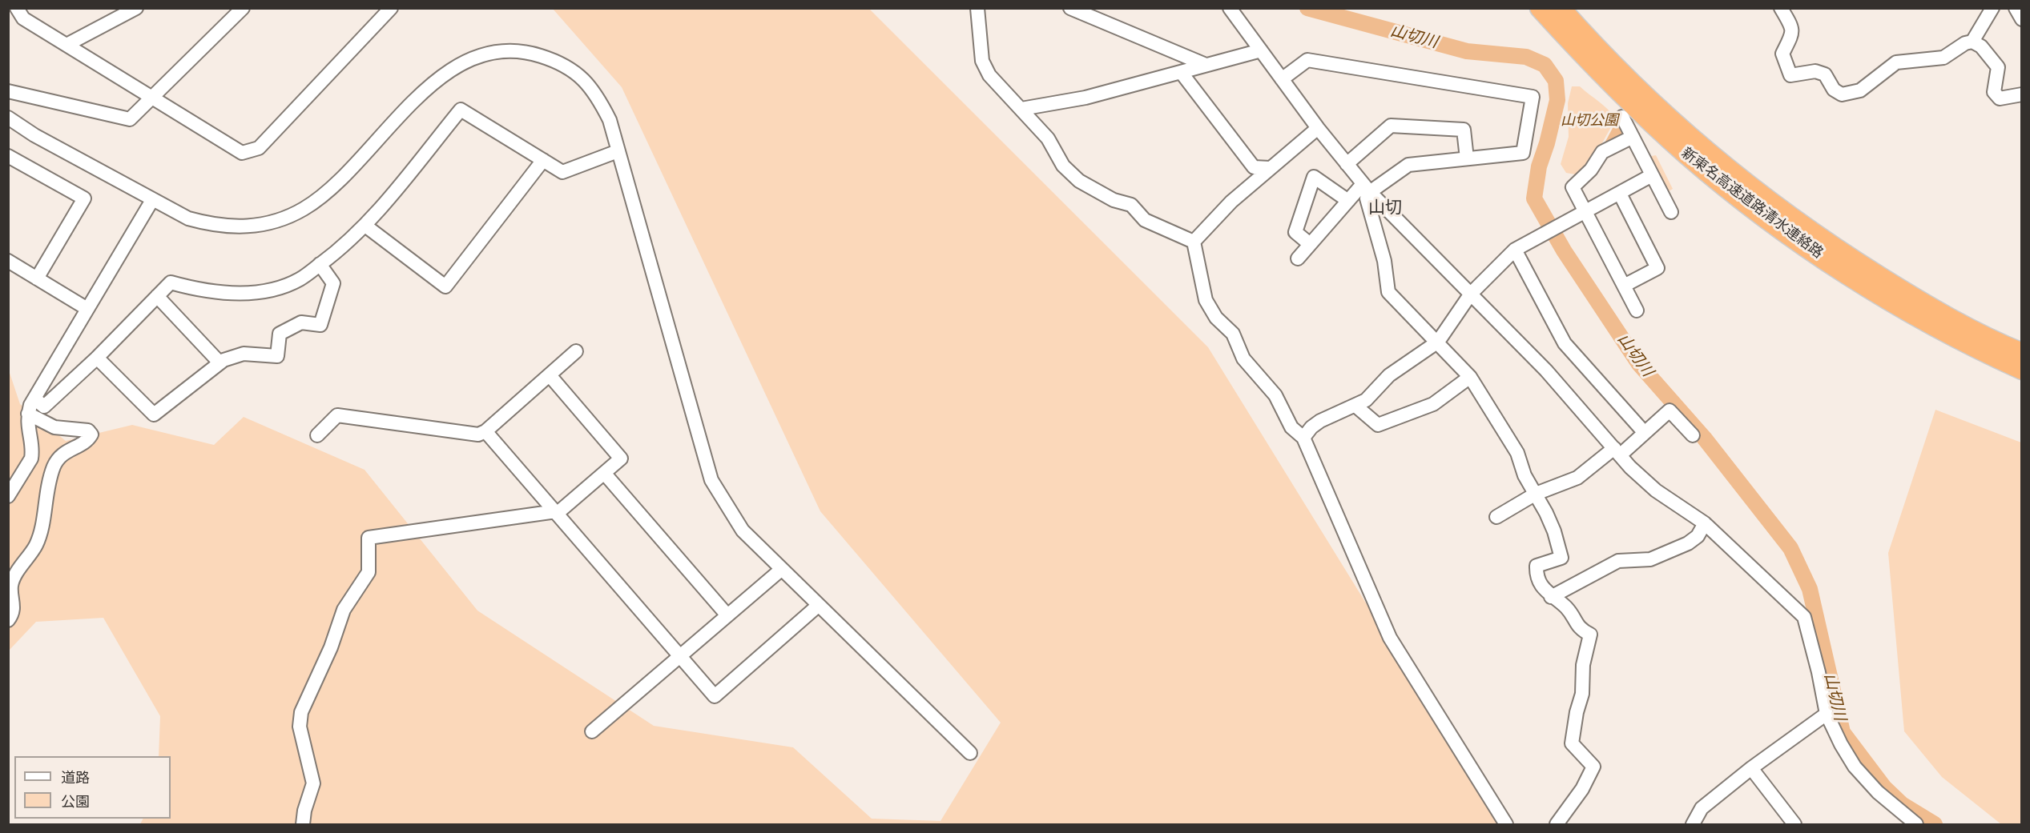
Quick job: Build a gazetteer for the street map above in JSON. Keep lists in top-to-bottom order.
{
  "streets": {
    "highway": ["新東名高速道路清水連絡路"]
  },
  "districts": ["山切"],
  "water": ["山切川"],
  "parks": ["山切公園"],
  "legend": ["道路", "公園"]
}
